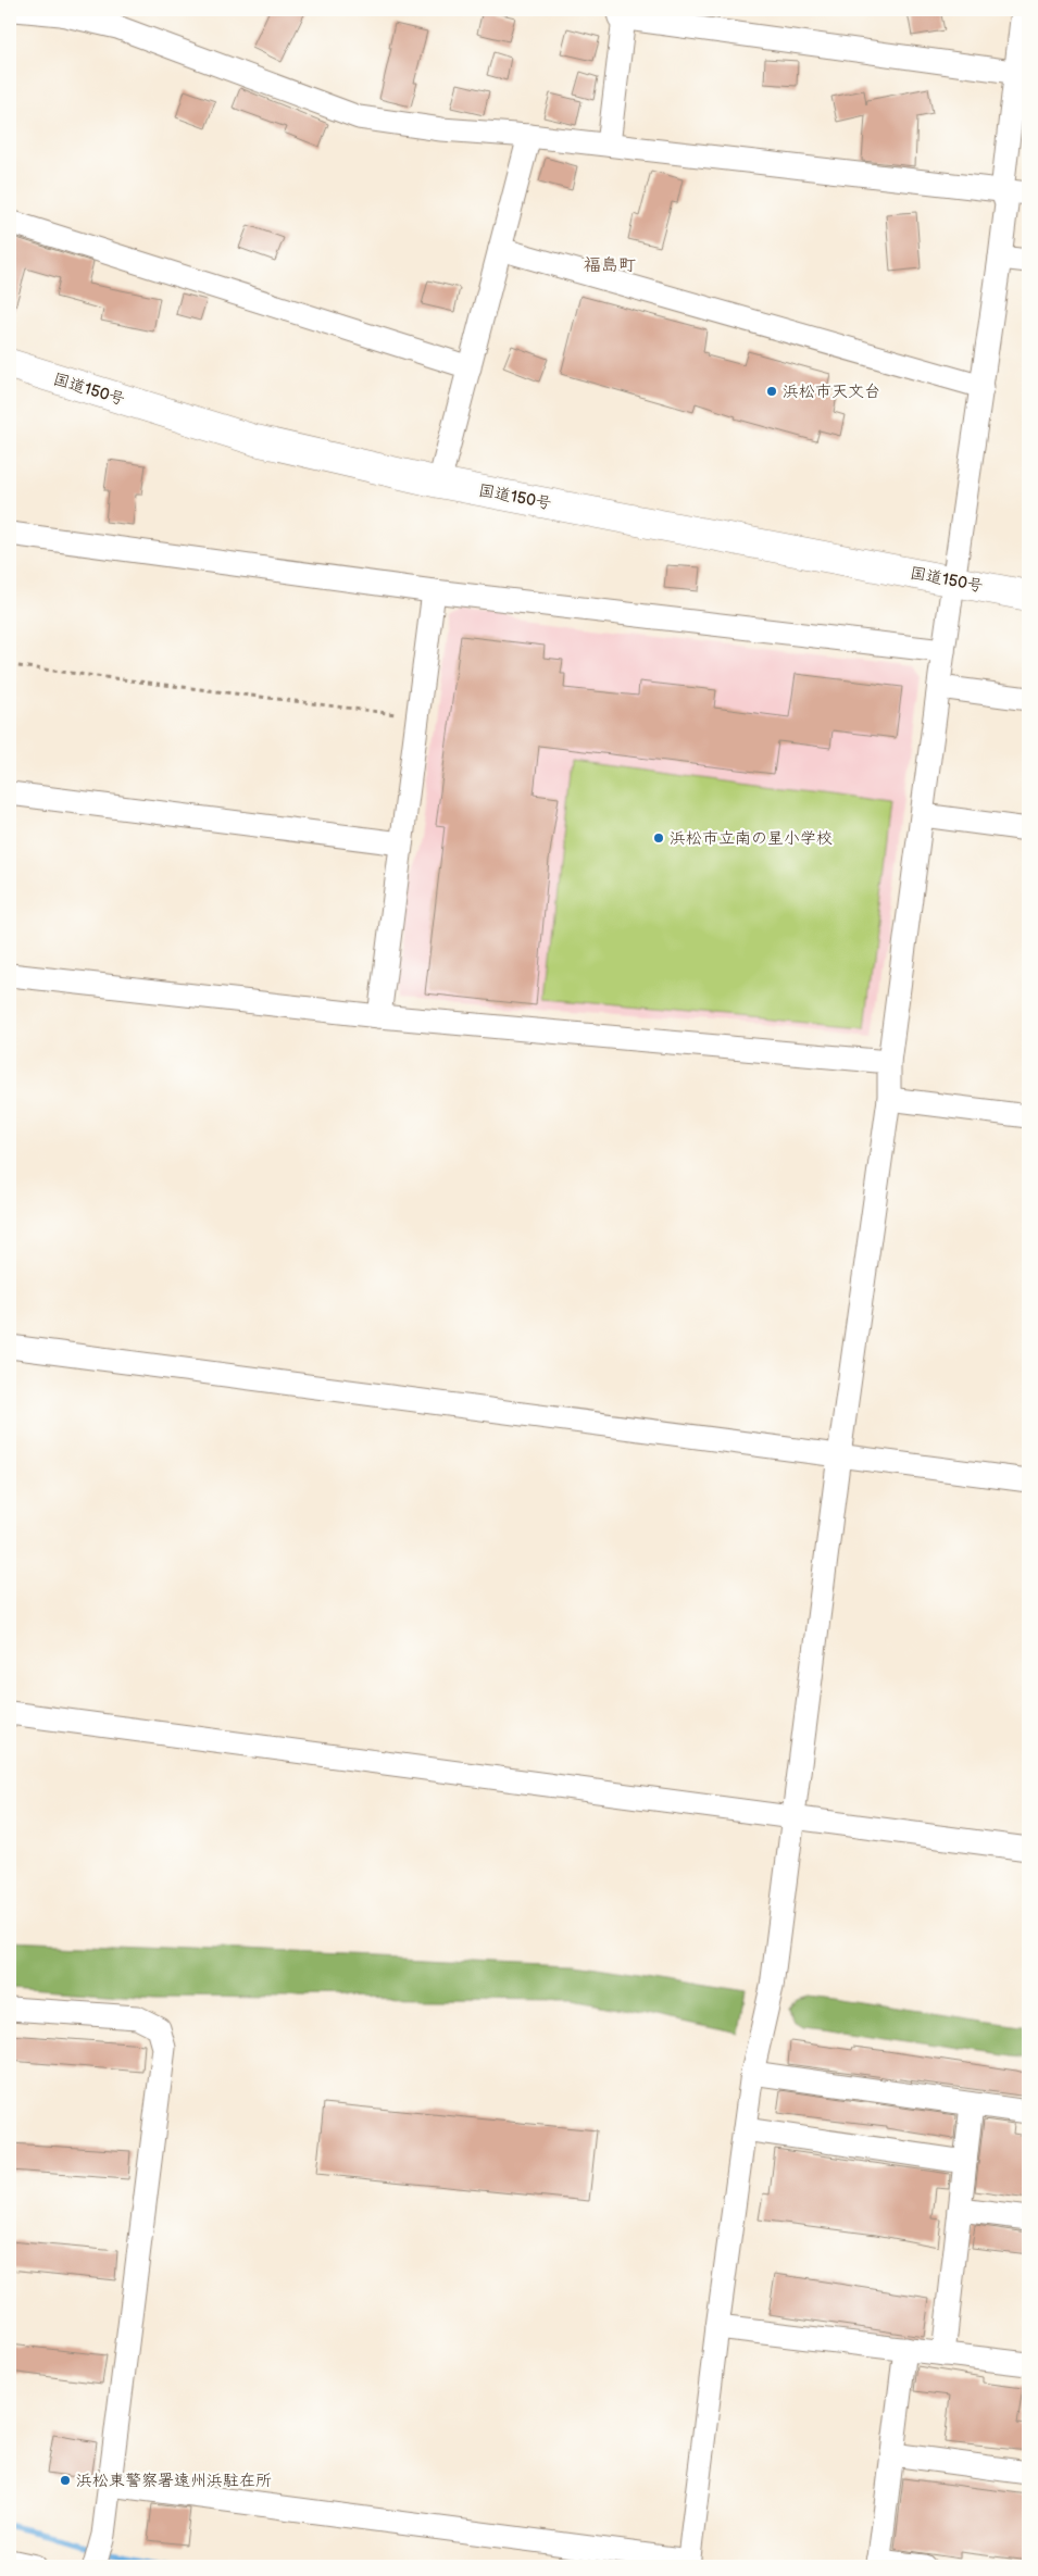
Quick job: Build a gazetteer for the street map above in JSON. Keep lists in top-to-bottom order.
{
  "streets": {
    "highway": ["国道150号"]
  },
  "districts": ["福島町"],
  "places": ["浜松市天文台", "浜松市立南の星小学校", "浜松東警察署遠州浜駐在所"]
}
